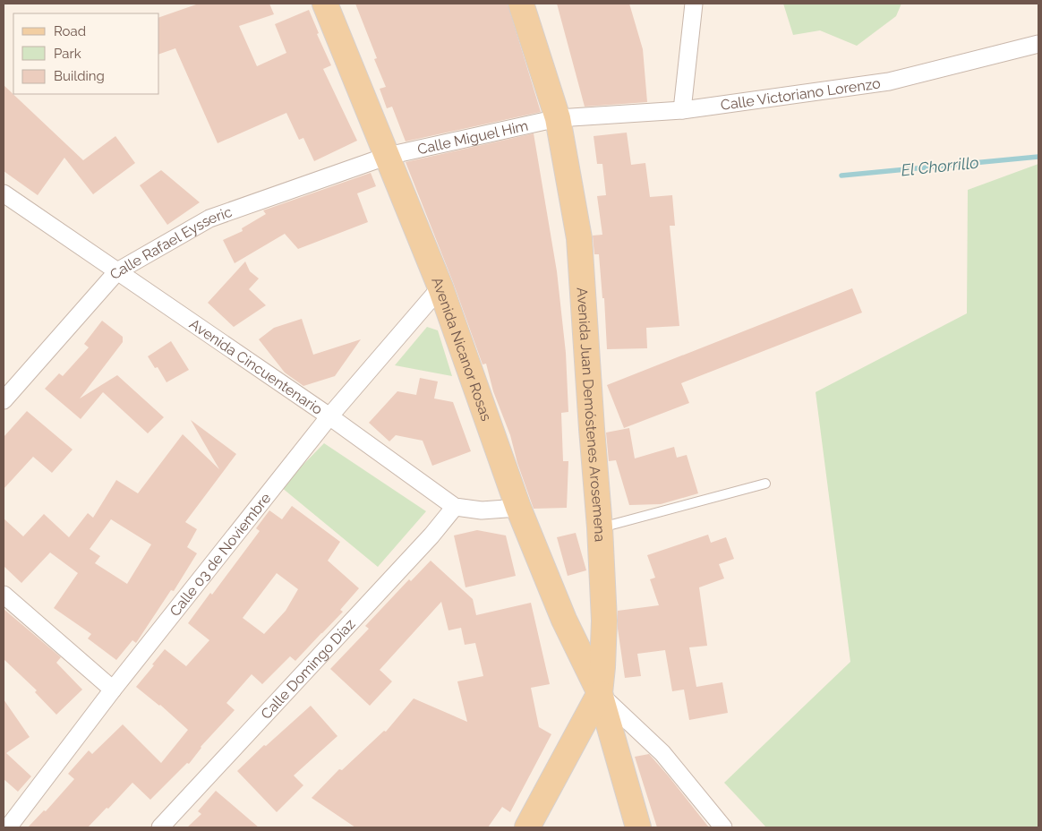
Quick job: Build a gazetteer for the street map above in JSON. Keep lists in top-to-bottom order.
{
  "streets": {
    "main road": ["Avenida Nicanor Rosas", "Avenida Juan Demóstenes Arosemena"],
    "street": [
      "Calle Victoriano Lorenzo",
      "Calle Miguel Him",
      "Calle Rafael Eysseric",
      "Avenida Cincuentenario",
      "Calle 03 de Noviembre",
      "Calle Domingo Díaz"
    ]
  },
  "crossings": [
    ["Calle Victoriano Lorenzo", "Calle Miguel Him"],
    ["Calle Victoriano Lorenzo", "Avenida Juan Demóstenes Arosemena"],
    ["Calle Miguel Him", "Calle Rafael Eysseric"],
    ["Calle Miguel Him", "Avenida Nicanor Rosas"],
    ["Calle Miguel Him", "Avenida Juan Demóstenes Arosemena"],
    ["Calle Rafael Eysseric", "Avenida Nicanor Rosas"],
    ["Calle Rafael Eysseric", "Avenida Cincuentenario"],
    ["Avenida Nicanor Rosas", "Avenida Cincuentenario"],
    ["Avenida Nicanor Rosas", "Avenida Juan Demóstenes Arosemena"],
    ["Avenida Nicanor Rosas", "Calle 03 de Noviembre"],
    ["Avenida Cincuentenario", "Calle 03 de Noviembre"],
    ["Avenida Cincuentenario", "Calle Domingo Díaz"]
  ],
  "water": ["El Chorrillo"],
  "legend": ["Road", "Park", "Building"]
}
